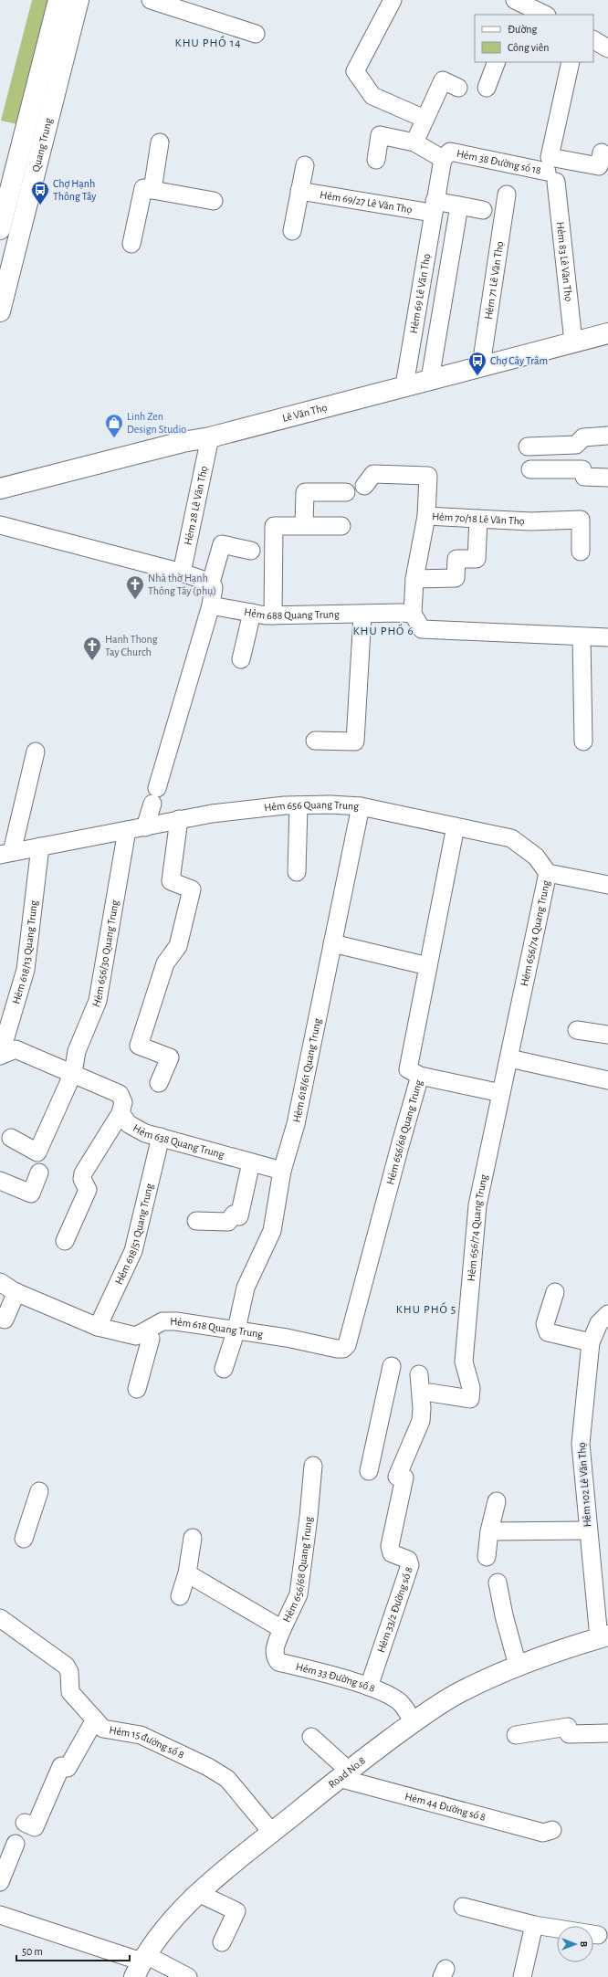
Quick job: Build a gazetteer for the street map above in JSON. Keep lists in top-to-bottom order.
{
  "streets": {
    "main road": ["Quang Trung", "Lê Văn Thọ", "Road No.8"],
    "street": [
      "Hẻm 38 Đường số 18",
      "Hẻm 69/27 Lê Văn Thọ",
      "Hẻm 83 Lê Văn Thọ",
      "Hẻm 71 Lê Văn Thọ",
      "Hẻm 69 Lê Văn Thọ",
      "Hẻm 28 Lê Văn Thọ",
      "Hẻm 70/18 Lê Văn Thọ",
      "Hẻm 688 Quang Trung",
      "Hẻm 656 Quang Trung",
      "Hẻm 656/74 Quang Trung",
      "Hẻm 618/13 Quang Trung",
      "Hẻm 656/30 Quang Trung",
      "Hẻm 618/61 Quang Trung",
      "Hẻm 656/68 Quang Trung",
      "Hẻm 638 Quang Trung",
      "Hẻm 618/51 Quang Trung",
      "Hẻm 618 Quang Trung",
      "Hẻm 102 Lê Văn Thọ",
      "Hẻm 33/2 Đường số 8",
      "Hẻm 33 Đường số 8",
      "Hẻm 15 đường số 8",
      "Hẻm 44 Đường số 8"
    ]
  },
  "crossings": [
    ["Hẻm 38 Đường số 18", "Hẻm 83 Lê Văn Thọ"],
    ["Hẻm 38 Đường số 18", "Hẻm 69 Lê Văn Thọ"],
    ["Hẻm 69/27 Lê Văn Thọ", "Hẻm 69 Lê Văn Thọ"],
    ["Hẻm 83 Lê Văn Thọ", "Lê Văn Thọ"],
    ["Hẻm 71 Lê Văn Thọ", "Lê Văn Thọ"],
    ["Hẻm 69 Lê Văn Thọ", "Lê Văn Thọ"],
    ["Lê Văn Thọ", "Hẻm 28 Lê Văn Thọ"],
    ["Hẻm 656 Quang Trung", "Hẻm 656/74 Quang Trung"],
    ["Hẻm 656 Quang Trung", "Hẻm 618/13 Quang Trung"],
    ["Hẻm 656 Quang Trung", "Hẻm 656/30 Quang Trung"],
    ["Hẻm 656 Quang Trung", "Hẻm 618/61 Quang Trung"],
    ["Hẻm 656 Quang Trung", "Hẻm 656/68 Quang Trung"],
    ["Hẻm 618/61 Quang Trung", "Hẻm 638 Quang Trung"],
    ["Hẻm 618/61 Quang Trung", "Hẻm 618 Quang Trung"],
    ["Hẻm 656/68 Quang Trung", "Hẻm 618 Quang Trung"],
    ["Hẻm 656/68 Quang Trung", "Hẻm 33 Đường số 8"],
    ["Hẻm 638 Quang Trung", "Hẻm 618/51 Quang Trung"],
    ["Hẻm 618/51 Quang Trung", "Hẻm 618 Quang Trung"],
    ["Hẻm 102 Lê Văn Thọ", "Road No.8"],
    ["Hẻm 33/2 Đường số 8", "Hẻm 33 Đường số 8"],
    ["Hẻm 33 Đường số 8", "Road No.8"],
    ["Hẻm 15 đường số 8", "Road No.8"],
    ["Road No.8", "Hẻm 44 Đường số 8"]
  ],
  "districts": ["KHU PHỐ 14", "KHU PHỐ 6", "KHU PHỐ 5"],
  "places": {
    "bus stop": ["Chợ Hạnh Thông Tây", "Chợ Cây Trâm"],
    "shop": ["Linh Zen Design Studio"],
    "church": ["Nhà thờ Hạnh Thông Tây (phụ)", "Hanh Thong Tay Church"]
  },
  "legend": ["Đường", "Công viên"],
  "scale_bar": "50 m",
  "north": "right"
}
